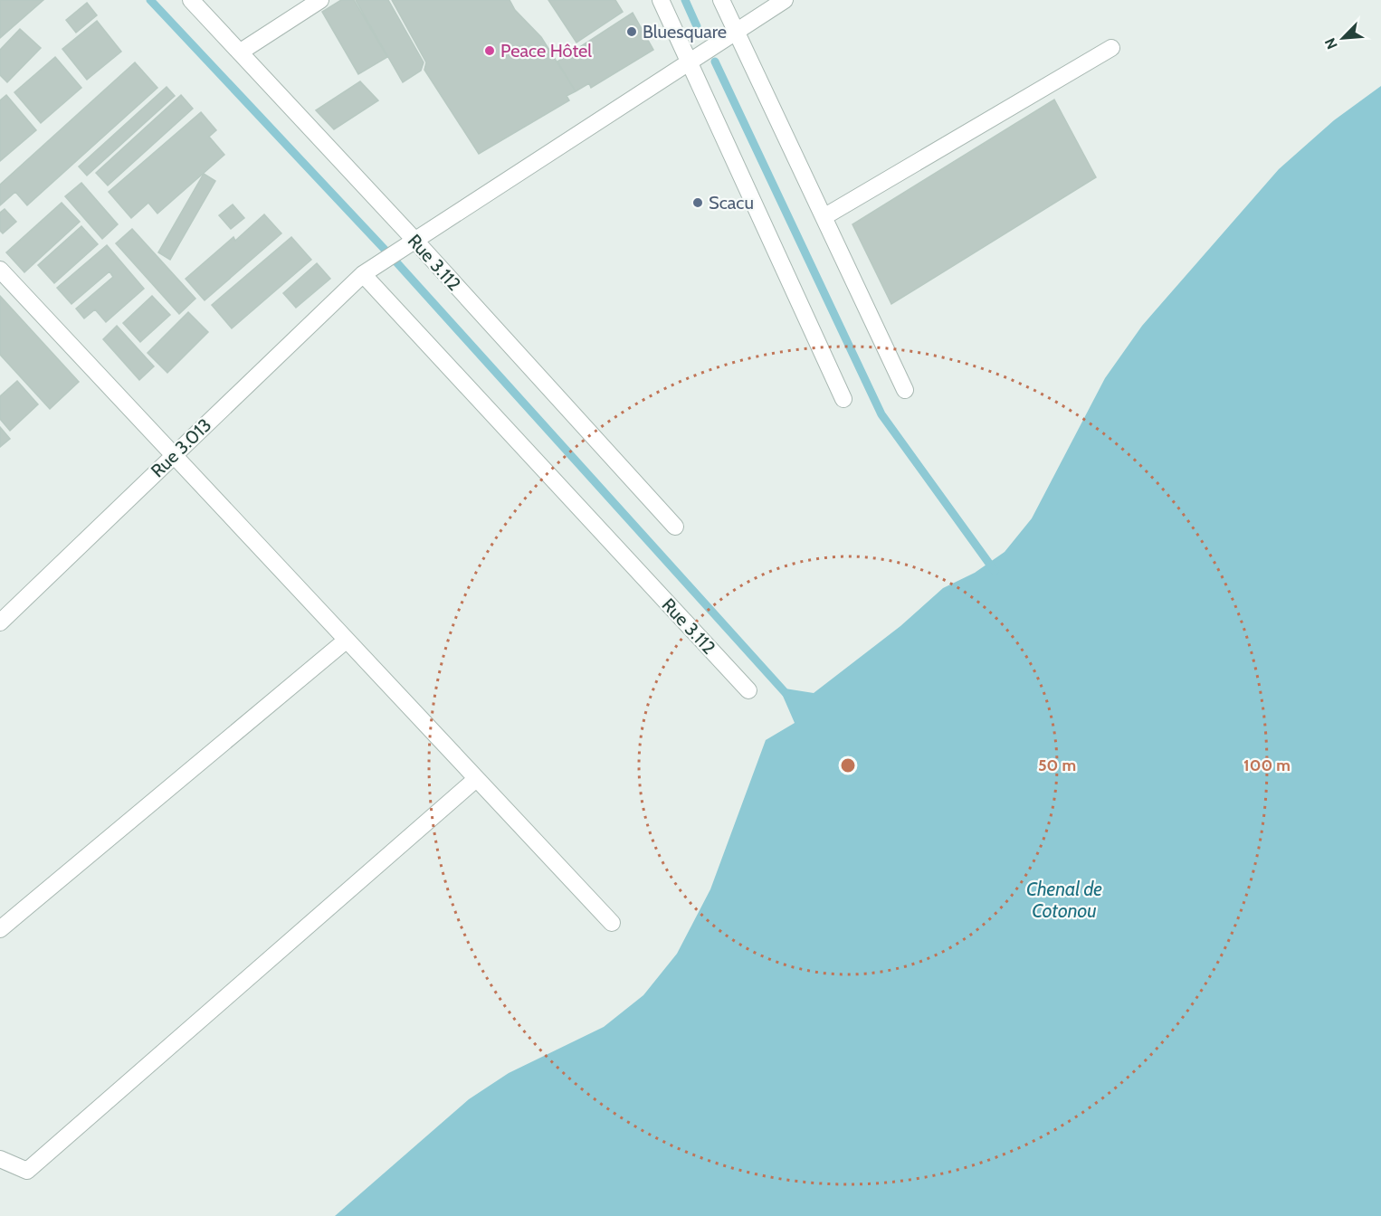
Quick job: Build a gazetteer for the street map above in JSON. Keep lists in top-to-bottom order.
{
  "streets": {
    "street": ["Rue 3.112", "Rue 3.013"]
  },
  "crossings": [
    ["Rue 3.112", "Rue 3.013"]
  ],
  "water": ["Chenal de Cotonou"],
  "places": ["Bluesquare", "Peace Hôtel", "Scacu"],
  "north": "bottom left",
  "rings": ["50 m", "100 m"]
}
